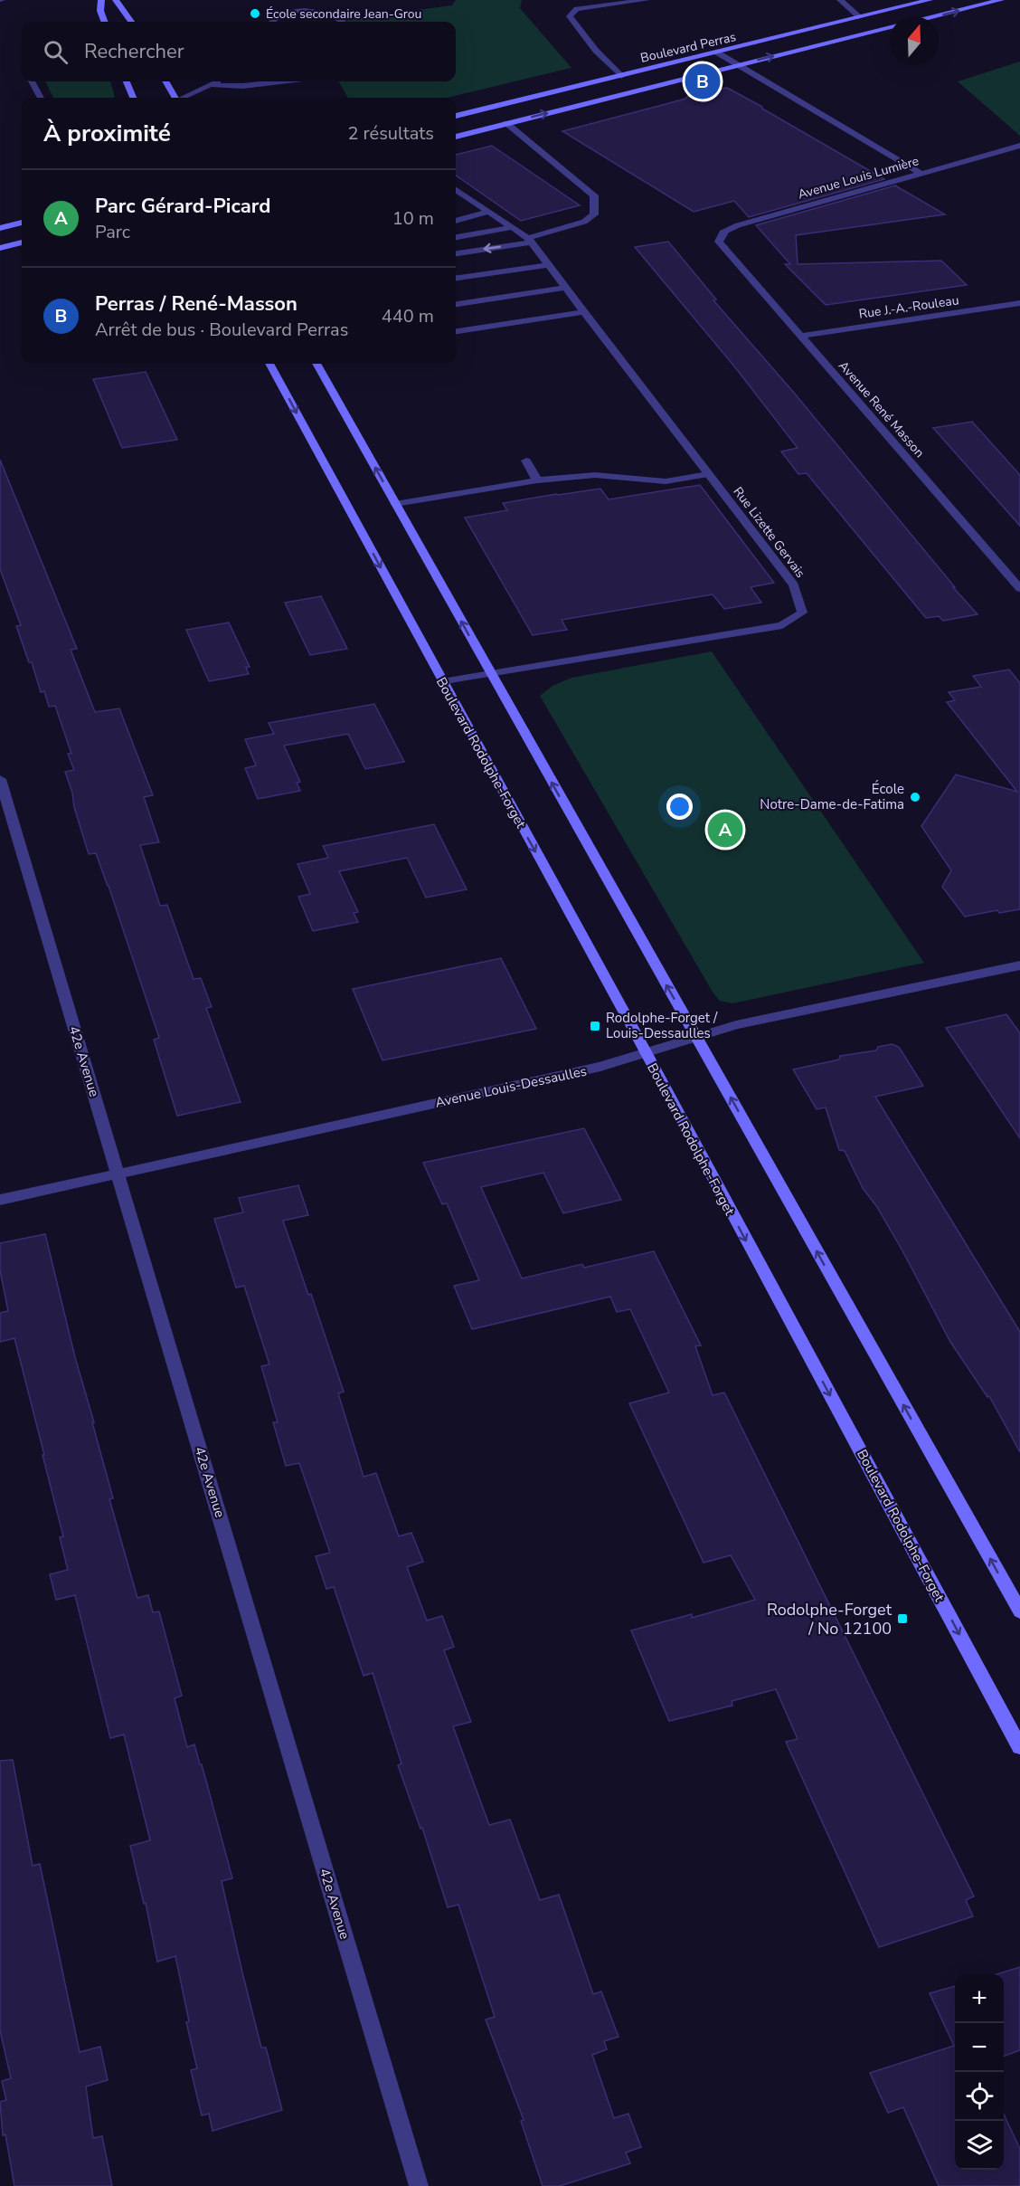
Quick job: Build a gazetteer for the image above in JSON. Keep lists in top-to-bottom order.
{
  "streets": {
    "street": [
      "Boulevard Perras",
      "Avenue Louis Lumière",
      "Rue J.-A.-Rouleau",
      "Avenue René Masson",
      "Rue Lizette Gervais",
      "Boulevard Rodolphe-Forget",
      "42e Avenue",
      "Avenue Louis-Dessaulles"
    ]
  },
  "crossings": [
    ["Avenue Louis Lumière", "Avenue René Masson"],
    ["Rue J.-A.-Rouleau", "Avenue René Masson"],
    ["Rue Lizette Gervais", "Boulevard Rodolphe-Forget"],
    ["Boulevard Rodolphe-Forget", "Avenue Louis-Dessaulles"],
    ["42e Avenue", "Avenue Louis-Dessaulles"]
  ],
  "places": {
    "other": ["École secondaire Jean-Grou", "École Notre-Dame-de-Fatima"],
    "transit": ["Rodolphe-Forget / Louis-Dessaulles", "Rodolphe-Forget / No 12100"]
  },
  "north": "top",
  "page": {
    "search": "Rechercher",
    "pins": ["B", "A"],
    "heading": ["À proximité", "2 résultats"],
    "list": [
      {
        "mark": "A",
        "name": "Parc Gérard-Picard",
        "note": "Parc",
        "value": "10 m"
      },
      {
        "mark": "B",
        "name": "Perras / René-Masson",
        "note": "Arrêt de bus · Boulevard Perras",
        "value": "440 m"
      }
    ],
    "map_buttons": ["+", "−"]
  }
}
